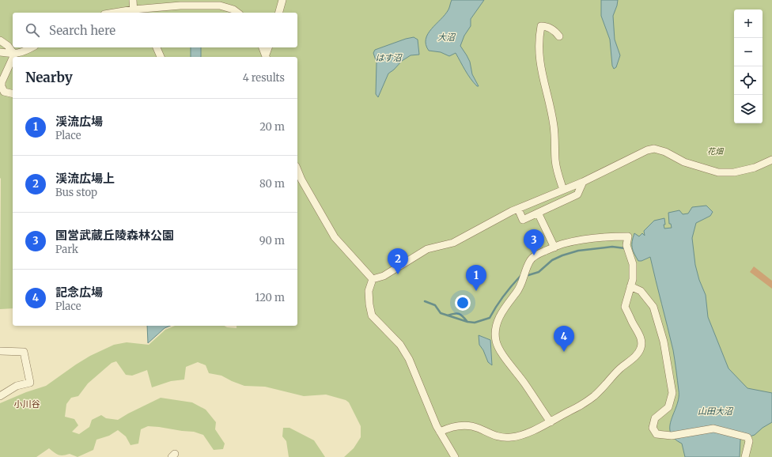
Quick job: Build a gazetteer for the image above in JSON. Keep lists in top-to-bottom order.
{
  "districts": ["小川谷"],
  "water": ["大沼", "はす沼", "山田大沼"],
  "parks": ["花畑"],
  "page": {
    "map_buttons": ["+", "−"],
    "search": "Search here",
    "heading": ["Nearby", "4 results"],
    "list": [
      {
        "mark": "1",
        "name": "渓流広場",
        "note": "Place",
        "value": "20 m"
      },
      {
        "mark": "2",
        "name": "渓流広場上",
        "note": "Bus stop",
        "value": "80 m"
      },
      {
        "mark": "3",
        "name": "国営武蔵丘陵森林公園",
        "note": "Park",
        "value": "90 m"
      },
      {
        "mark": "4",
        "name": "記念広場",
        "note": "Place",
        "value": "120 m"
      }
    ],
    "pins": [
      "3",
      "2",
      "1",
      "4"
    ]
  }
}
